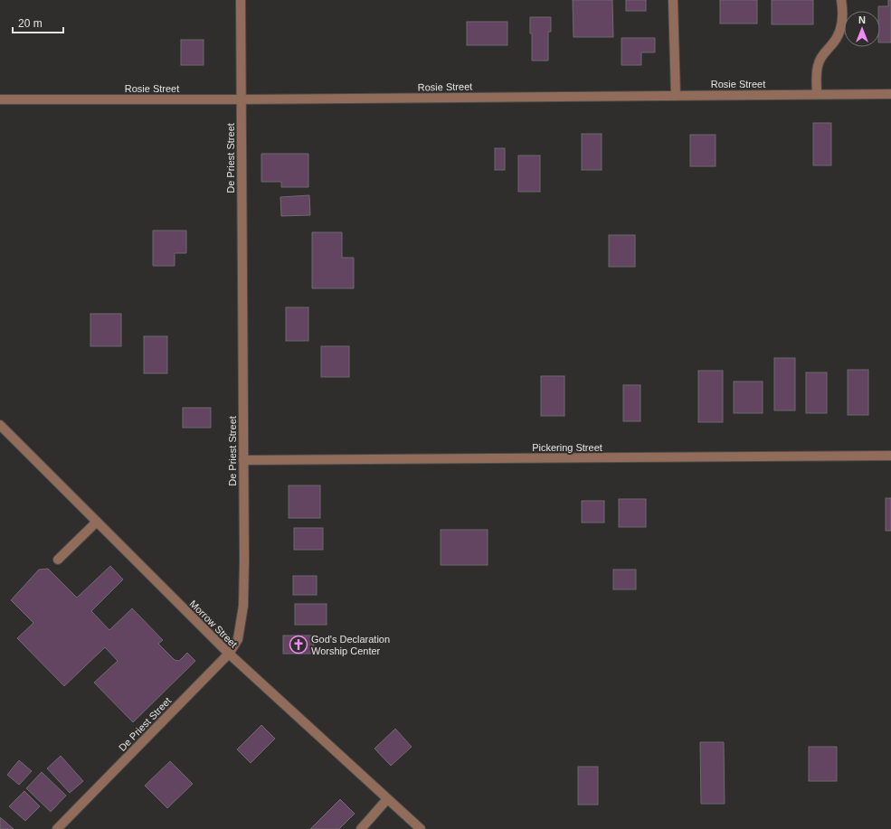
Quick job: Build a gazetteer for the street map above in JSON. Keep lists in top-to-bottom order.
{
  "streets": {
    "street": [
      "Rosie Street",
      "De Priest Street",
      "Pickering Street",
      "Morrow Street"
    ]
  },
  "crossings": [
    ["Rosie Street", "De Priest Street"],
    ["De Priest Street", "Pickering Street"],
    ["De Priest Street", "Morrow Street"]
  ],
  "places": {
    "church": ["God's Declaration Worship Center"]
  },
  "scale_bar": "20 m",
  "north": "top"
}
